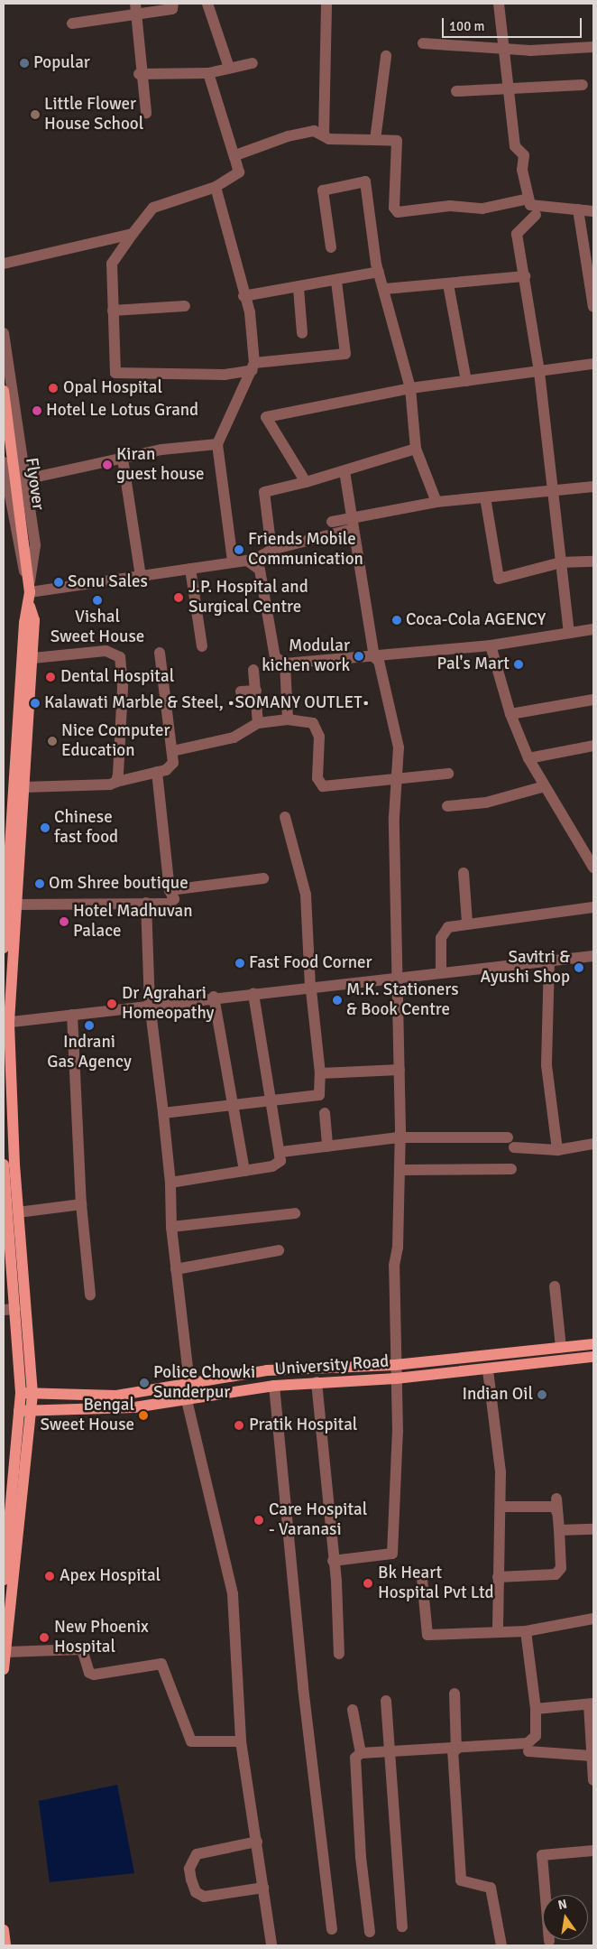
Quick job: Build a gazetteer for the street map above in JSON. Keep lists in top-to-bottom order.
{
  "streets": {
    "main road": ["Flyover", "University Road"]
  },
  "places": [
    "Popular",
    "Little Flower House School",
    "Opal Hospital",
    "Hotel Le Lotus Grand",
    "Kiran guest house",
    "Friends Mobile Communication",
    "Sonu Sales",
    "J.P. Hospital and Surgical Centre",
    "Vishal Sweet House",
    "Coca-Cola AGENCY",
    "Modular kichen work",
    "Pal's Mart",
    "Dental Hospital",
    "Kalawati Marble & Steel, •SOMANY OUTLET•",
    "Nice Computer Education",
    "Chinese fast food",
    "Om Shree boutique",
    "Hotel Madhuvan Palace",
    "Fast Food Corner",
    "Savitri & Ayushi Shop",
    "M.K. Stationers & Book Centre",
    "Dr Agrahari Homeopathy",
    "Indrani Gas Agency",
    "Police Chowki Sunderpur",
    "Indian Oil",
    "Bengal Sweet House",
    "Pratik Hospital",
    "Care Hospital - Varanasi",
    "Apex Hospital",
    "Bk Heart Hospital Pvt Ltd",
    "New Phoenix Hospital"
  ],
  "scale_bar": "100 m",
  "north": "top"
}
